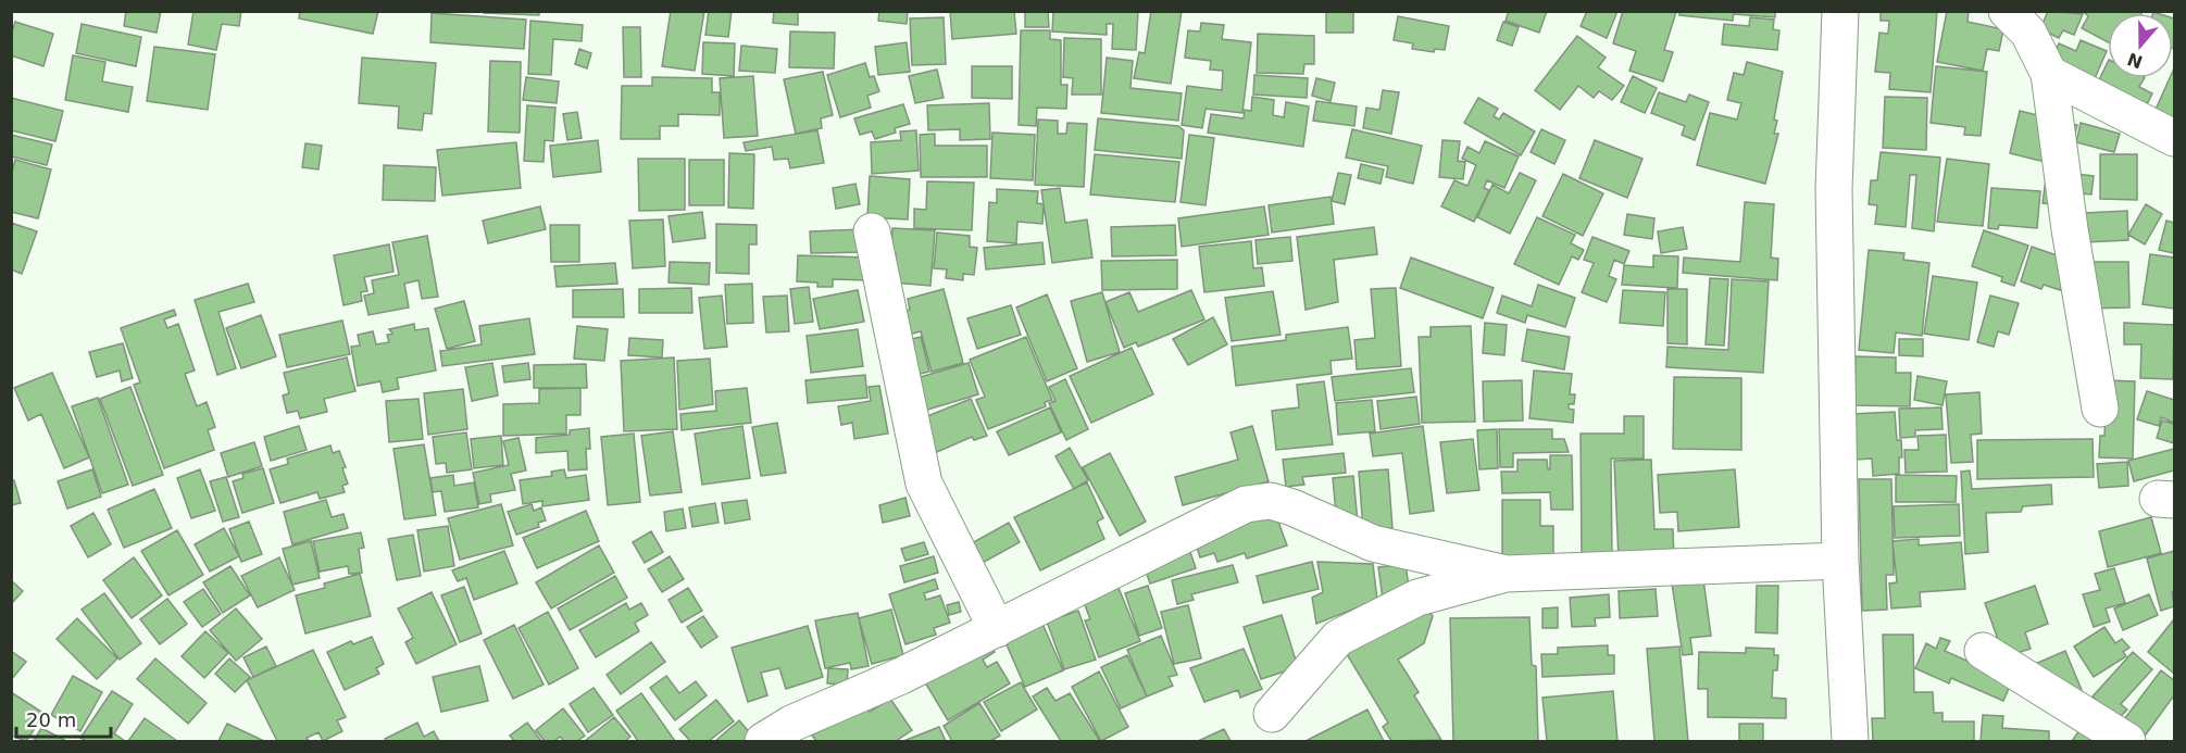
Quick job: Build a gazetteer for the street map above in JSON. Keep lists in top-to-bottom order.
{
  "scale_bar": "20 m",
  "north": "bottom"
}
